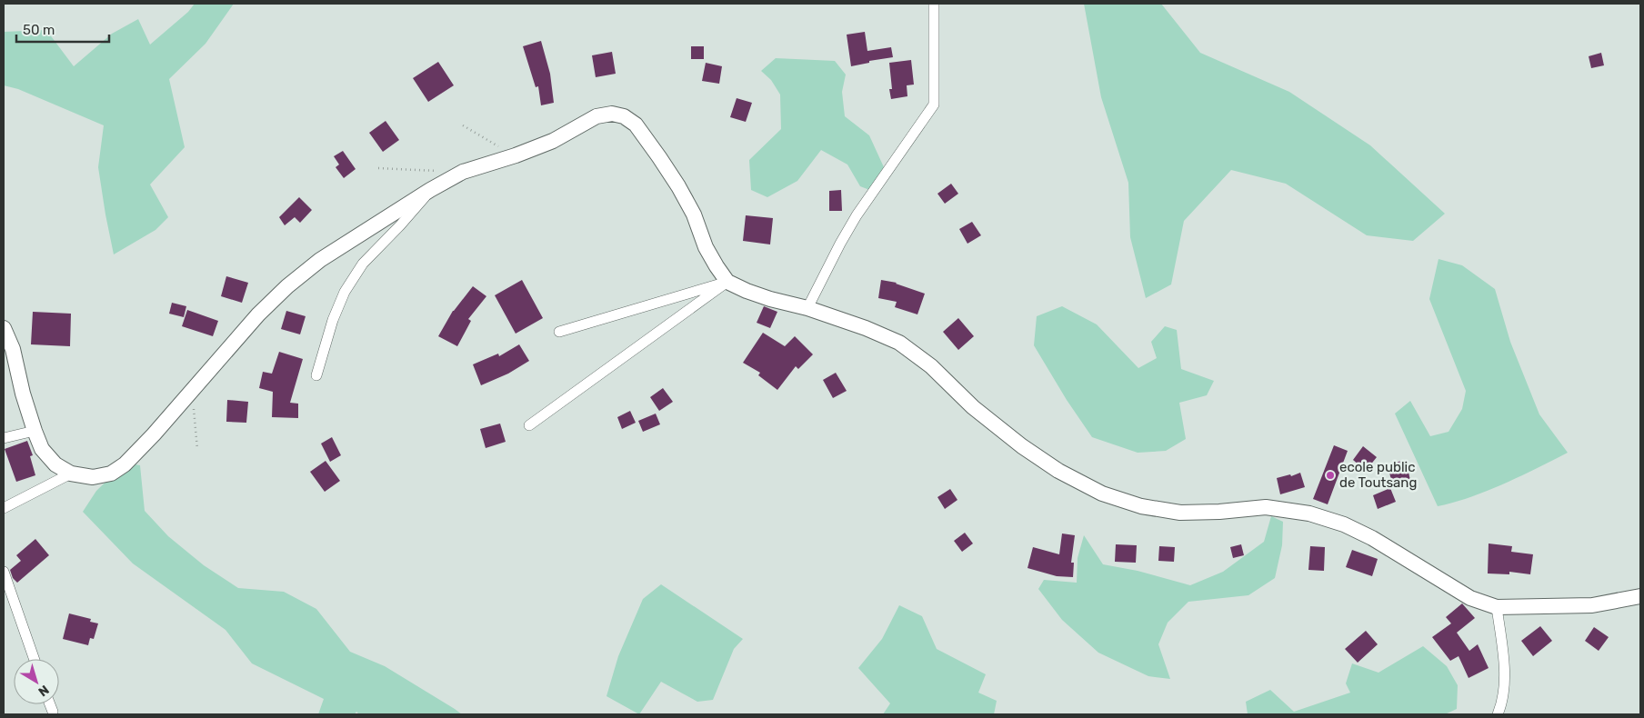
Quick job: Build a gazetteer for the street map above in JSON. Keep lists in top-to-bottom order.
{
  "places": ["ecole public de Toutsang"],
  "scale_bar": "50 m",
  "north": "bottom right"
}
